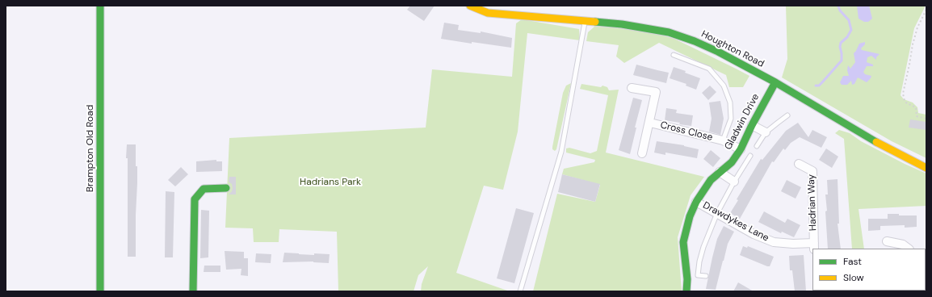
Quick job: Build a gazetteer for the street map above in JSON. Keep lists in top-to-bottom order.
{
  "streets": {
    "street": [
      "Houghton Road",
      "Gladwin Drive",
      "Cross Close",
      "Brampton Old Road",
      "Hadrian Way",
      "Drawdykes Lane"
    ]
  },
  "crossings": [
    ["Houghton Road", "Gladwin Drive"],
    ["Gladwin Drive", "Cross Close"],
    ["Gladwin Drive", "Drawdykes Lane"],
    ["Hadrian Way", "Drawdykes Lane"]
  ],
  "parks": ["Hadrians Park"],
  "legend": ["Fast", "Slow"]
}
